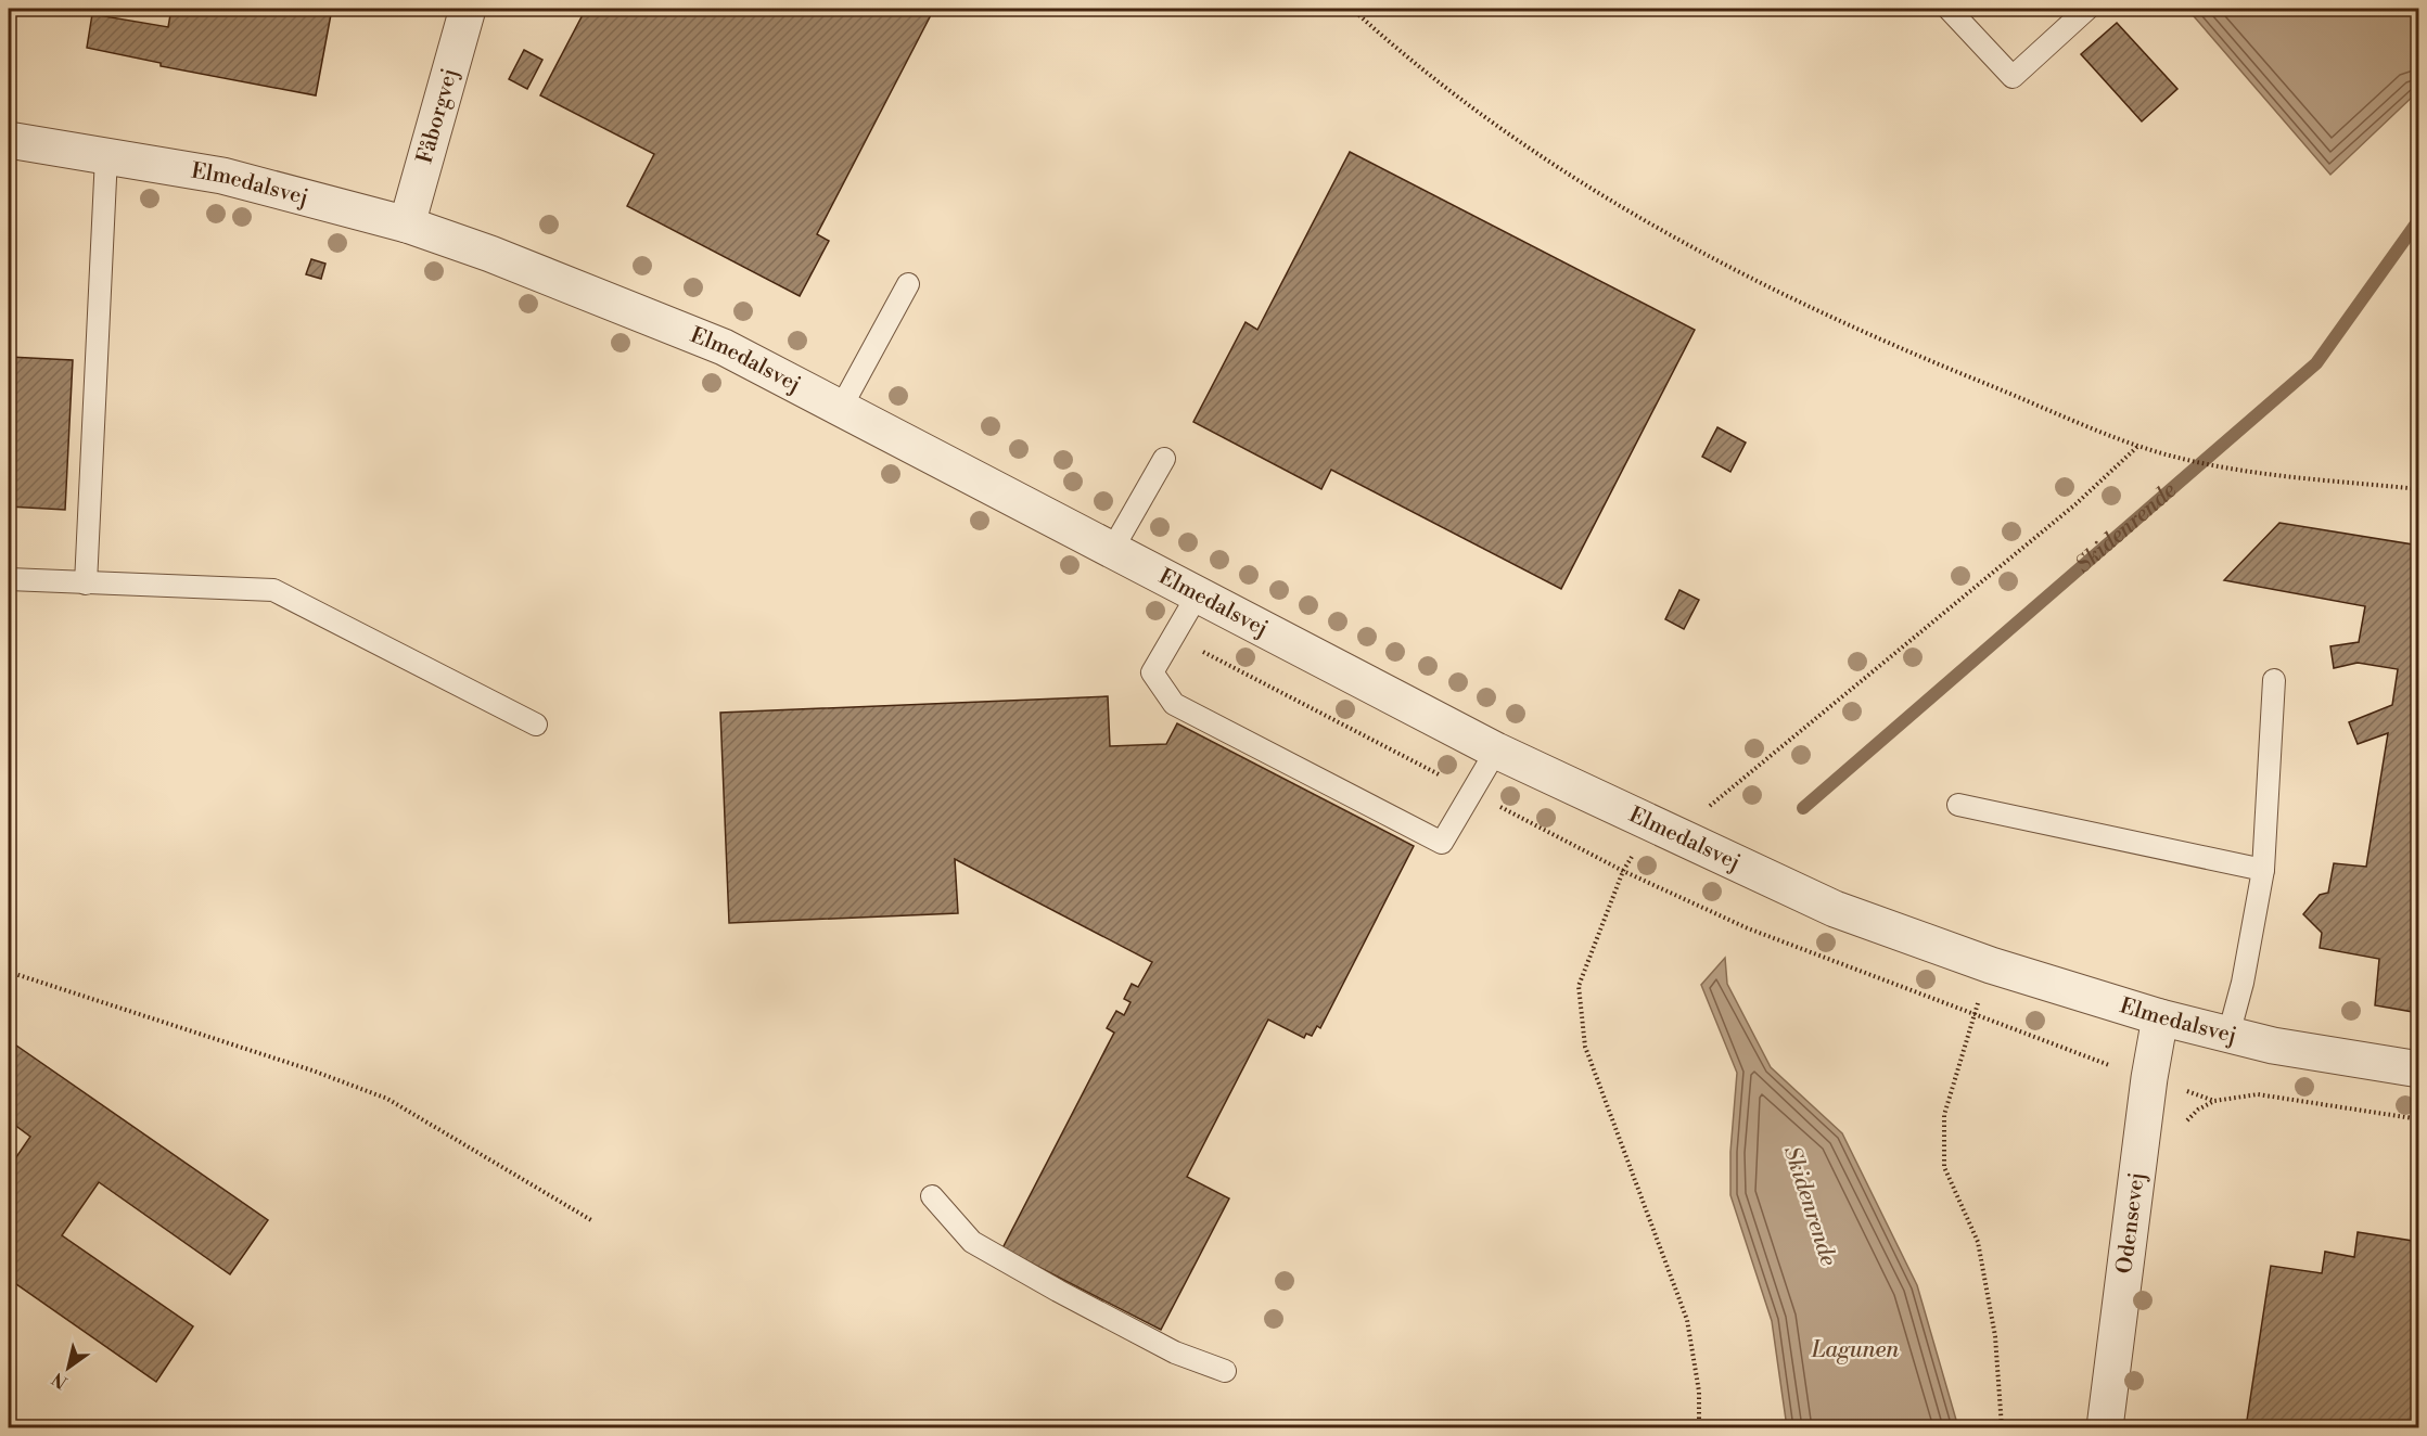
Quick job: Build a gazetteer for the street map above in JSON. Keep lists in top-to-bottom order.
{
  "streets": {
    "street": ["Fåborgvej", "Elmedalsvej", "Odensevej"]
  },
  "crossings": [
    ["Fåborgvej", "Elmedalsvej"],
    ["Elmedalsvej", "Odensevej"]
  ],
  "water": ["Skidenrende", "Lagunen"],
  "north": "bottom left"
}
